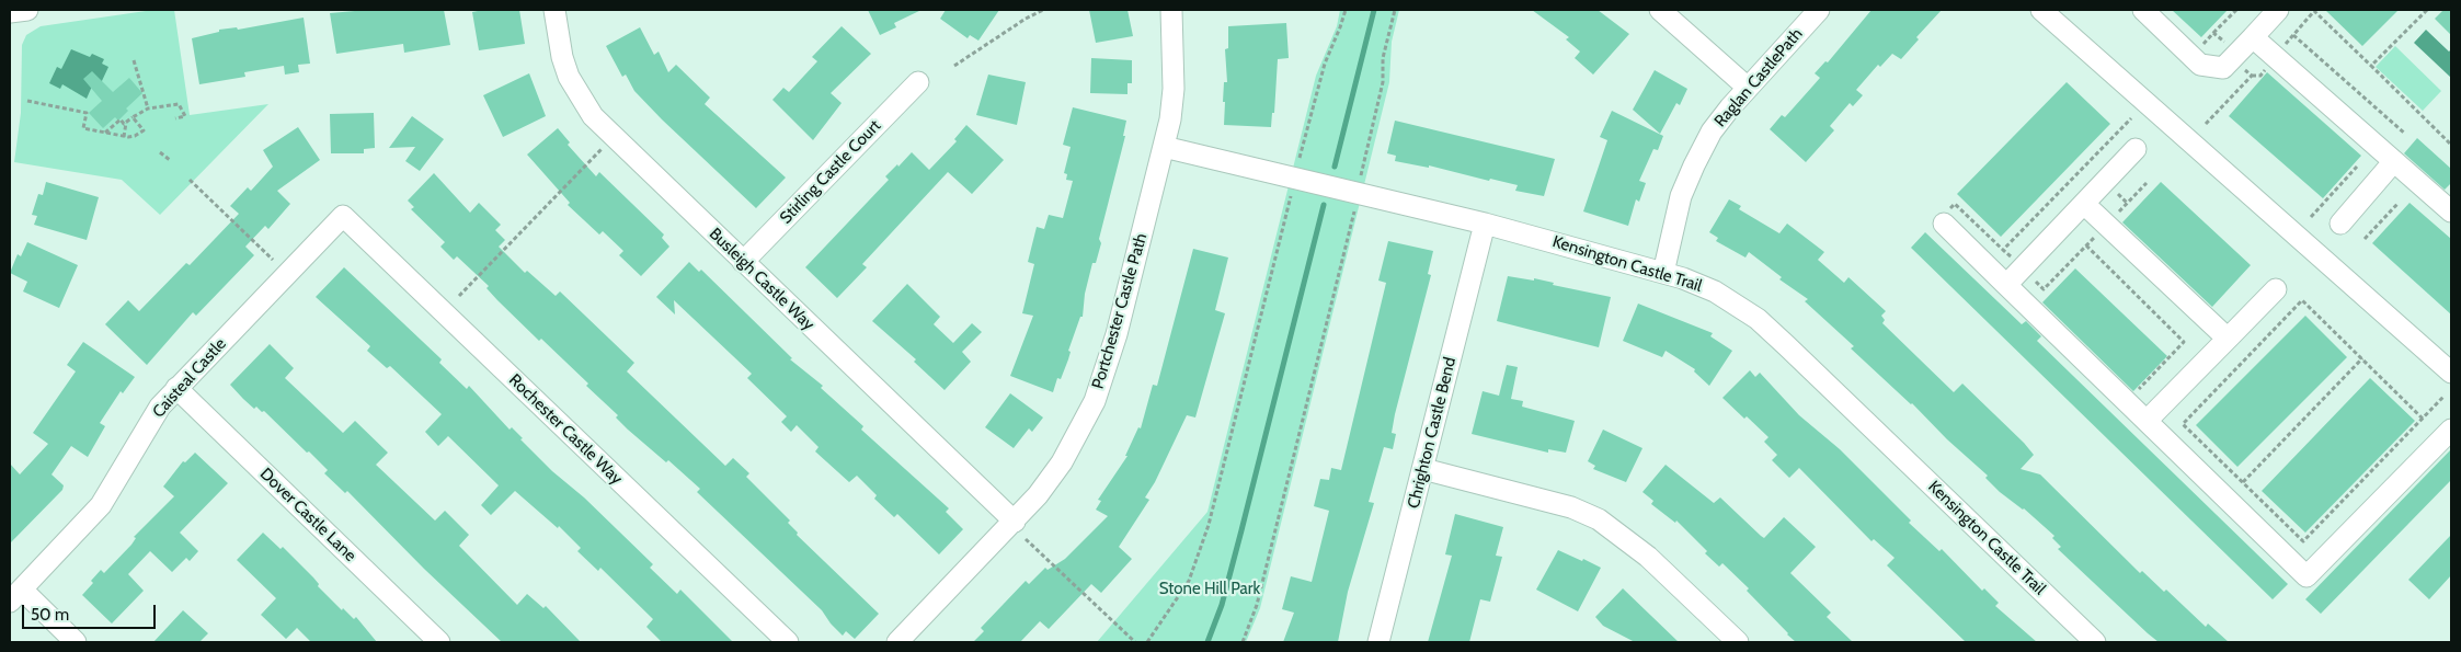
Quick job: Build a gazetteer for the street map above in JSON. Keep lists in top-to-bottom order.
{
  "streets": {
    "street": [
      "Raglan CastlePath",
      "Stirling Castle Court",
      "Kensington Castle Trail",
      "Busleigh Castle Way",
      "Portchester Castle Path",
      "Caisteal Castle",
      "Rochester Castle Way",
      "Chrighton Castle Bend",
      "Dover Castle Lane"
    ]
  },
  "crossings": [
    ["Raglan CastlePath", "Kensington Castle Trail"],
    ["Stirling Castle Court", "Busleigh Castle Way"],
    ["Kensington Castle Trail", "Portchester Castle Path"],
    ["Kensington Castle Trail", "Chrighton Castle Bend"],
    ["Busleigh Castle Way", "Portchester Castle Path"],
    ["Caisteal Castle", "Rochester Castle Way"],
    ["Caisteal Castle", "Dover Castle Lane"]
  ],
  "parks": ["Stone Hill Park"],
  "scale_bar": "50 m"
}
